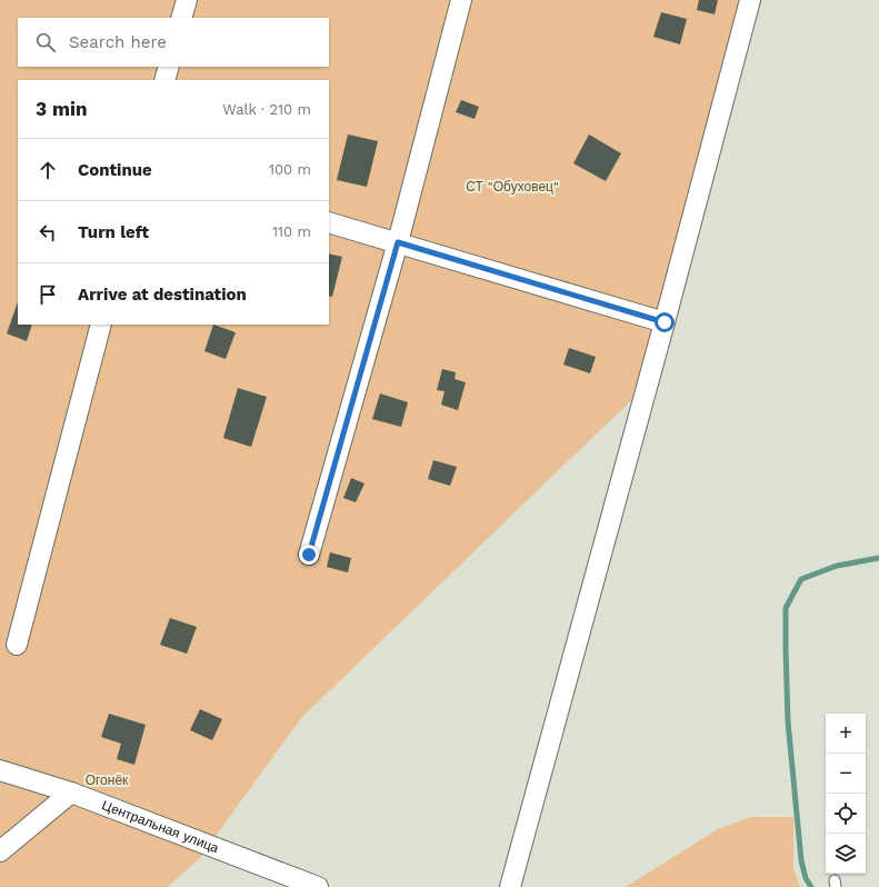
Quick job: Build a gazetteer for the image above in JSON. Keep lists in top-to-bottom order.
{
  "streets": {
    "street": ["Центральная улица"]
  },
  "parks": ["СТ \"Обуховец\"", "Огонёк"],
  "page": {
    "search": "Search here",
    "heading": ["3 min", "Walk · 210 m"],
    "list": [
      ["Continue", "100 m"],
      ["Turn left", "110 m"],
      "Arrive at destination"
    ],
    "map_buttons": ["+", "−"]
  }
}
